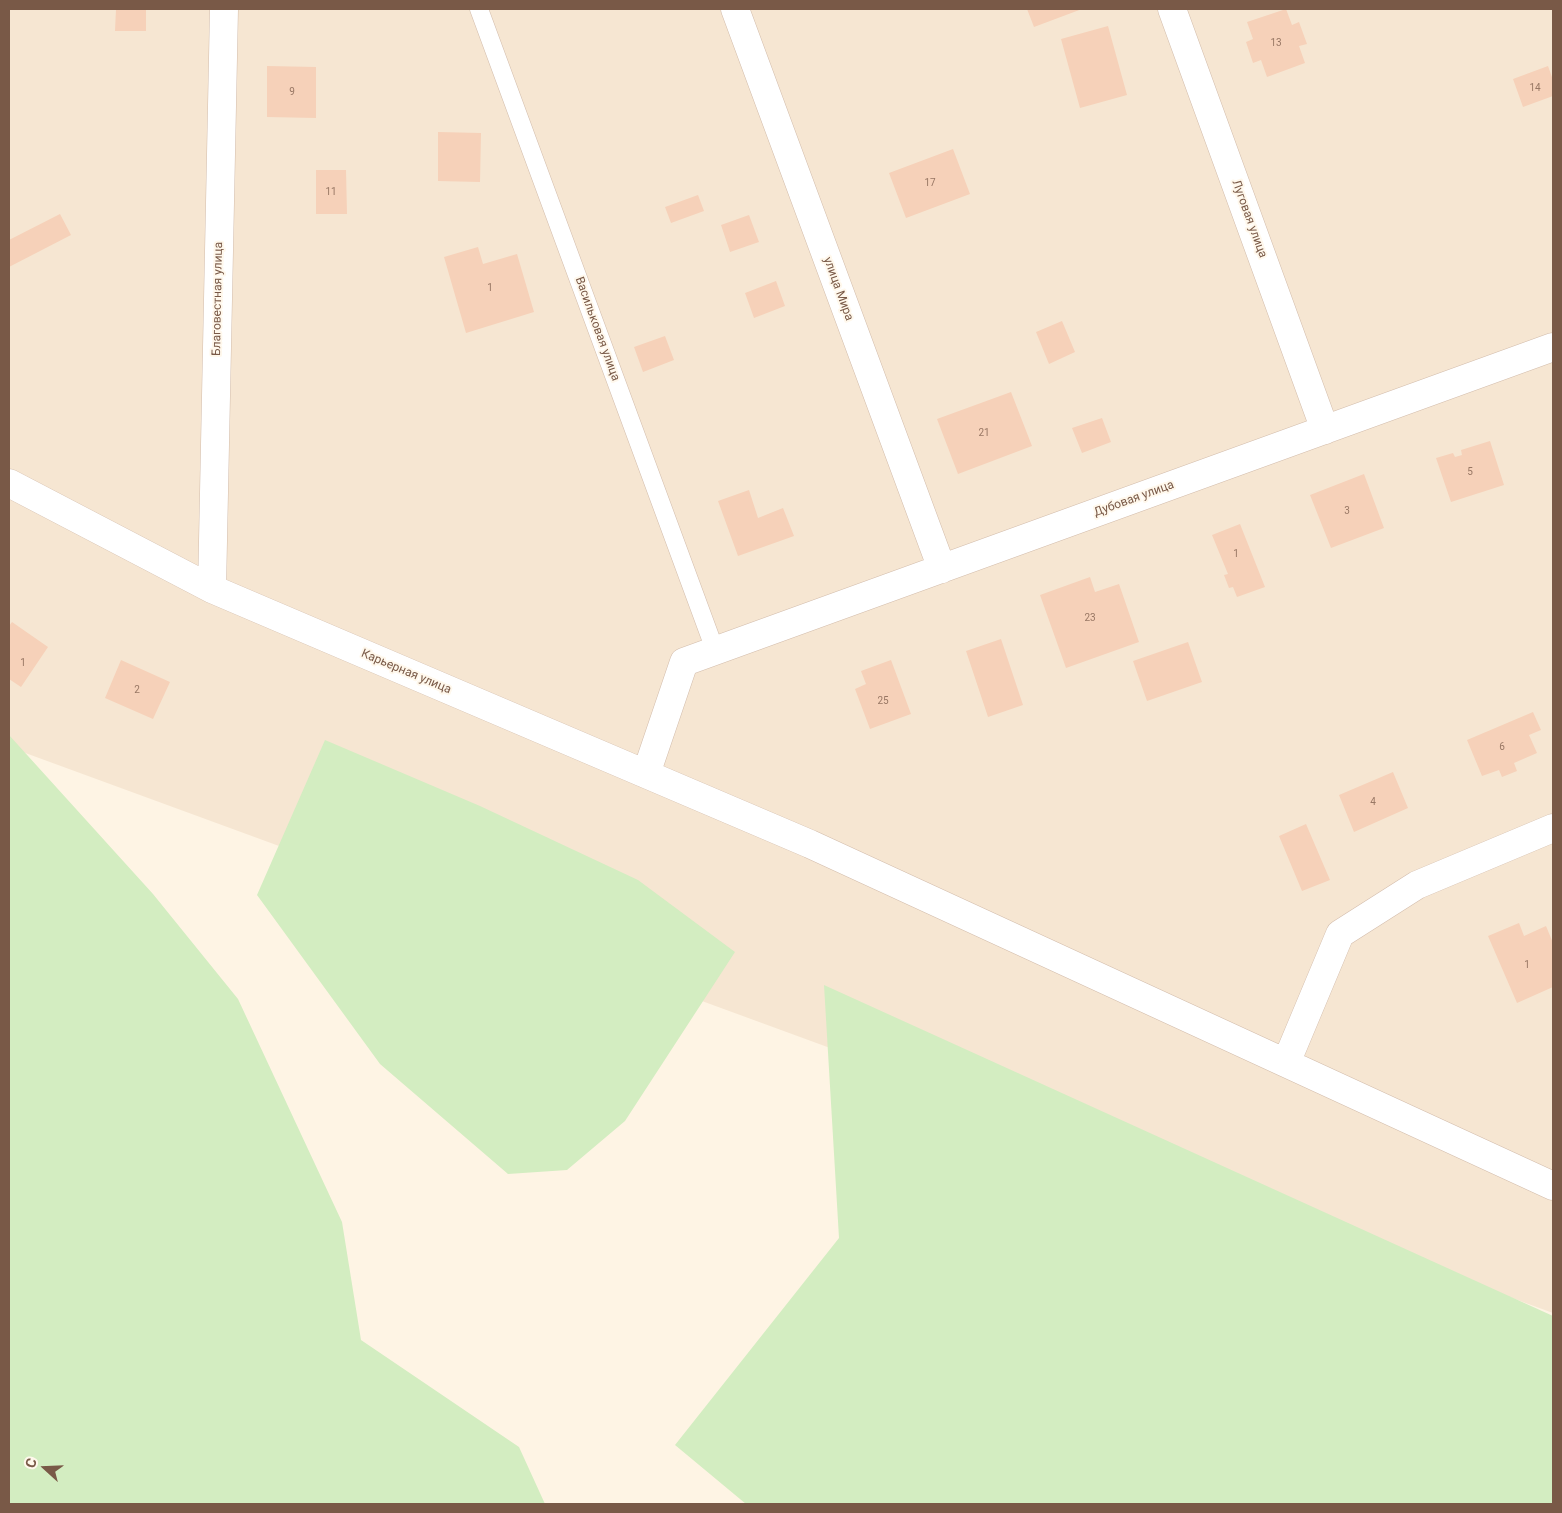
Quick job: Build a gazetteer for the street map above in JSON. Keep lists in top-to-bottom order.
{
  "streets": {
    "street": [
      "Луговая улица",
      "улица Мира",
      "Благовестная улица",
      "Дубовая улица",
      "Карьерная улица"
    ],
    "lane": ["Васильковая улица"]
  },
  "crossings": [
    ["Луговая улица", "Дубовая улица"],
    ["улица Мира", "Дубовая улица"],
    ["Благовестная улица", "Карьерная улица"],
    ["Васильковая улица", "Дубовая улица"],
    ["Дубовая улица", "Карьерная улица"]
  ],
  "house_numbers": [
    "13",
    "14",
    "9",
    "17",
    "11",
    "1",
    "21",
    "5",
    "3",
    "1",
    "23",
    "1",
    "2",
    "25",
    "6",
    "4",
    "1"
  ],
  "north": "left"
}
